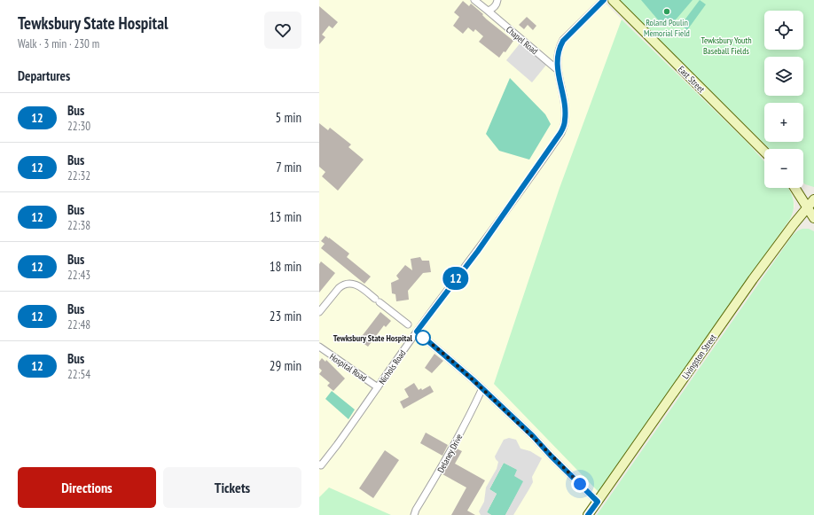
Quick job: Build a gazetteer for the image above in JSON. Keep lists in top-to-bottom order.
{
  "streets": {
    "street": [
      "Chapel Road",
      "East Street",
      "Livingston Street",
      "Hospital Road",
      "Nichols Road",
      "Delaney Drive"
    ]
  },
  "crossings": [
    ["Chapel Road", "Nichols Road"],
    ["Hospital Road", "Nichols Road"]
  ],
  "parks": ["Tewksbury Youth Baseball Fields"],
  "places": ["Roland Poulin Memorial Field", "Tewksbury State Hospital"],
  "lines": ["bus line 12"],
  "page": {
    "heading": [
      ["Tewksbury State Hospital", "Walk · 3 min · 230 m"],
      "Departures"
    ],
    "on_map": "12",
    "map_buttons": ["+", "−"],
    "list": [
      {
        "mark": "12",
        "name": "Bus",
        "note": "22:30",
        "value": "5 min"
      },
      {
        "mark": "12",
        "name": "Bus",
        "note": "22:32",
        "value": "7 min"
      },
      {
        "mark": "12",
        "name": "Bus",
        "note": "22:38",
        "value": "13 min"
      },
      {
        "mark": "12",
        "name": "Bus",
        "note": "22:43",
        "value": "18 min"
      },
      {
        "mark": "12",
        "name": "Bus",
        "note": "22:48",
        "value": "23 min"
      },
      {
        "mark": "12",
        "name": "Bus",
        "note": "22:54",
        "value": "29 min"
      }
    ],
    "buttons": ["Directions", "Tickets"]
  }
}
